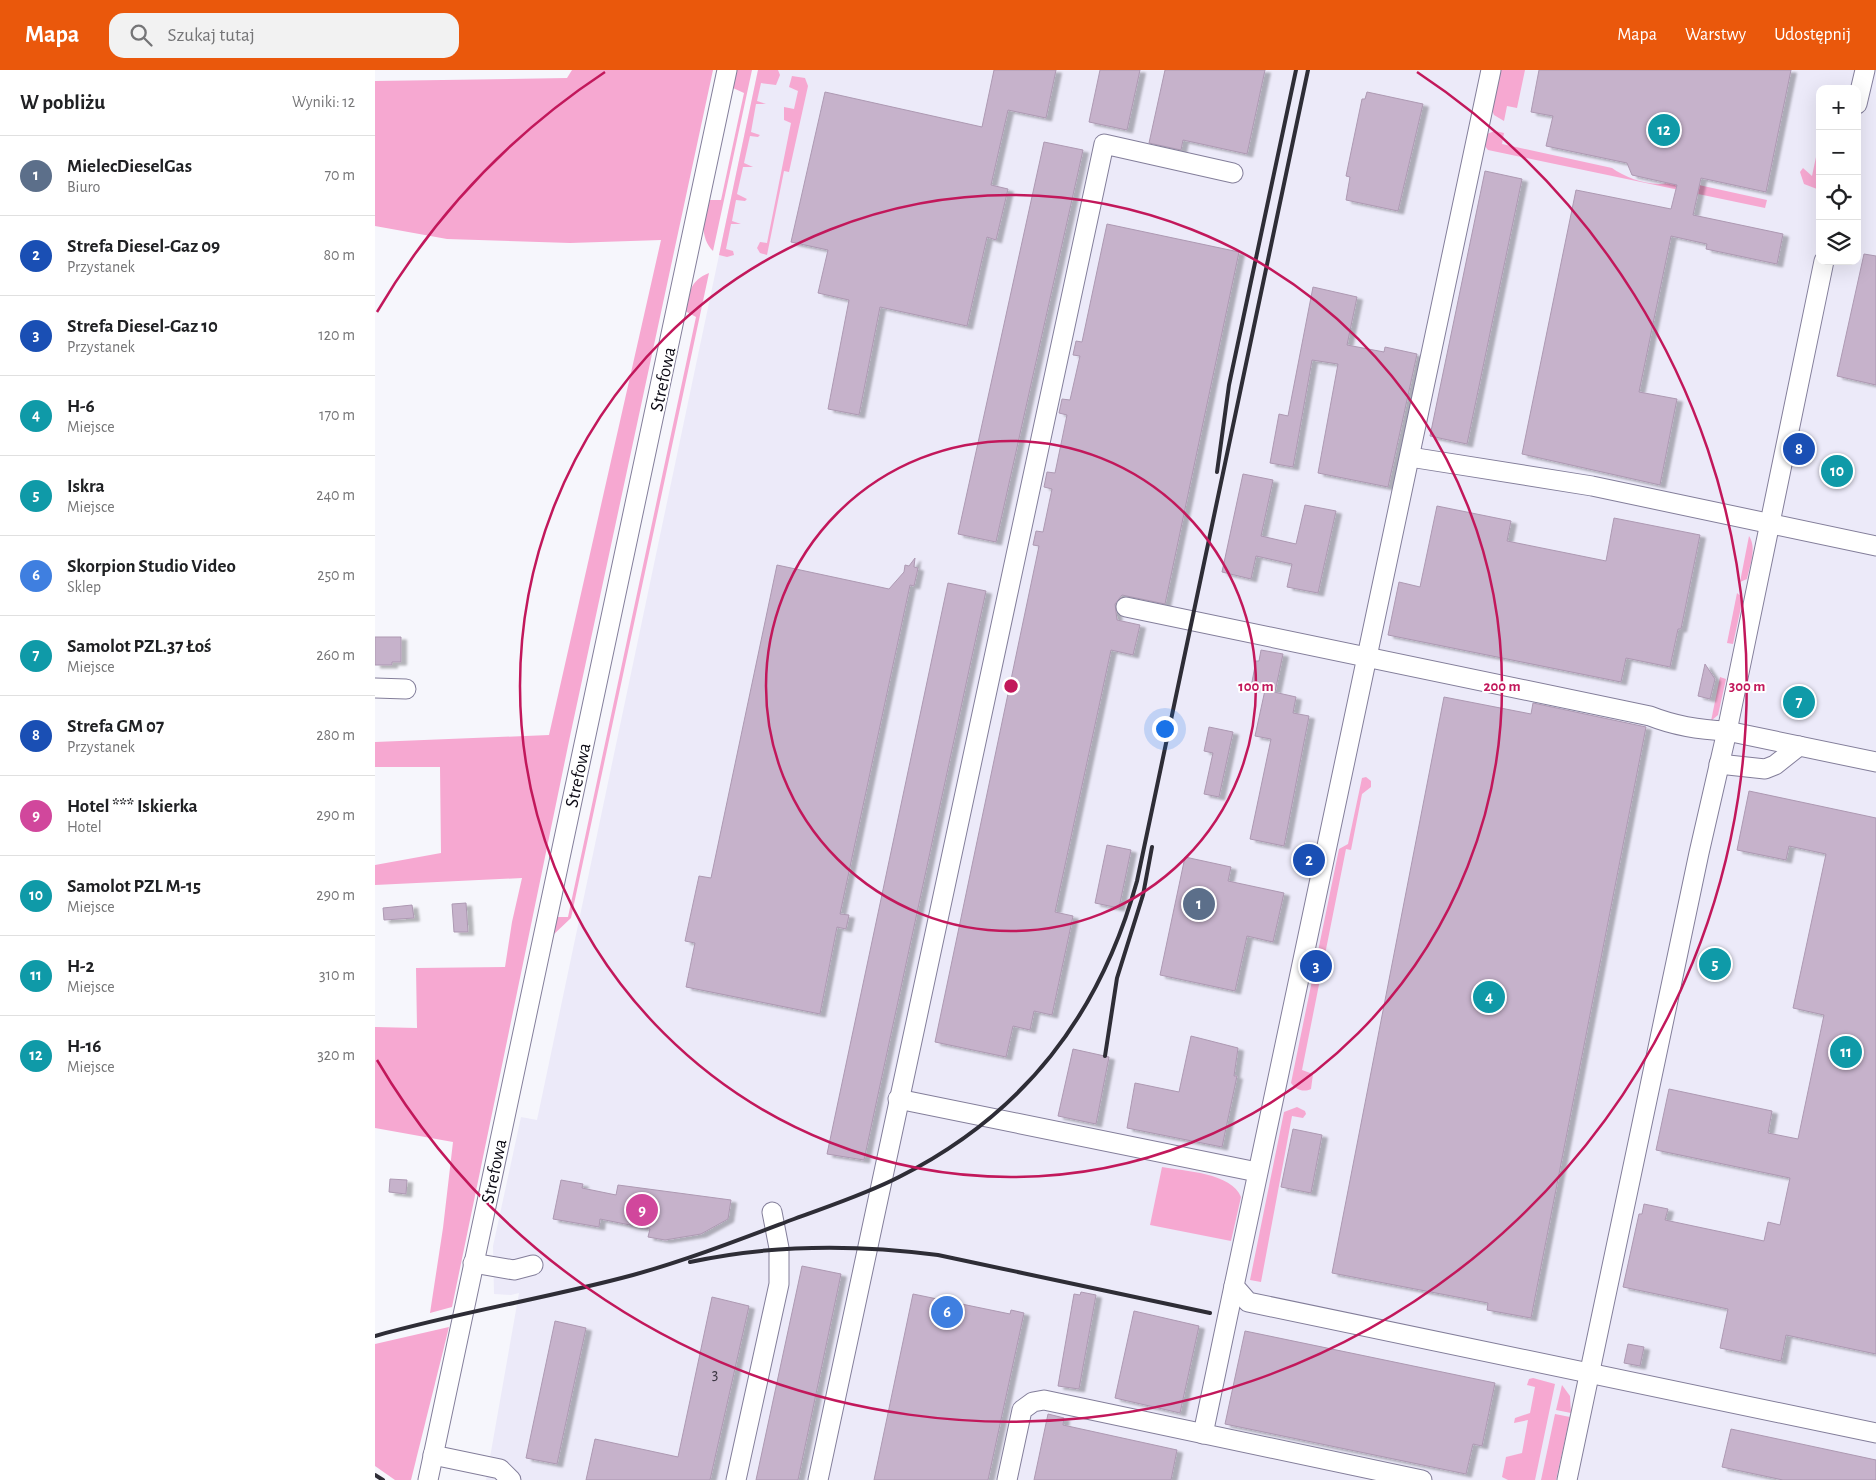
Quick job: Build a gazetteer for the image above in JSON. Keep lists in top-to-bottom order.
{
  "streets": {
    "street": ["Strefowa"]
  },
  "house_numbers": ["3"],
  "page": {
    "header": "Mapa",
    "search": "Szukaj tutaj",
    "nav": ["Mapa", "Warstwy", "Udostępnij"],
    "heading": ["W pobliżu", "Wyniki: 12"],
    "map_buttons": ["+", "−"],
    "pins": [
      "12",
      "8",
      "10",
      "7",
      "2",
      "1",
      "5",
      "3",
      "4",
      "11",
      "9",
      "6"
    ],
    "list": [
      {
        "mark": "1",
        "name": "MielecDieselGas",
        "note": "Biuro",
        "value": "70 m"
      },
      {
        "mark": "2",
        "name": "Strefa Diesel-Gaz 09",
        "note": "Przystanek",
        "value": "80 m"
      },
      {
        "mark": "3",
        "name": "Strefa Diesel-Gaz 10",
        "note": "Przystanek",
        "value": "120 m"
      },
      {
        "mark": "4",
        "name": "H-6",
        "note": "Miejsce",
        "value": "170 m"
      },
      {
        "mark": "5",
        "name": "Iskra",
        "note": "Miejsce",
        "value": "240 m"
      },
      {
        "mark": "6",
        "name": "Skorpion Studio Video",
        "note": "Sklep",
        "value": "250 m"
      },
      {
        "mark": "7",
        "name": "Samolot PZL.37 Łoś",
        "note": "Miejsce",
        "value": "260 m"
      },
      {
        "mark": "8",
        "name": "Strefa GM 07",
        "note": "Przystanek",
        "value": "280 m"
      },
      {
        "mark": "9",
        "name": "Hotel *** Iskierka",
        "note": "Hotel",
        "value": "290 m"
      },
      {
        "mark": "10",
        "name": "Samolot PZL M-15",
        "note": "Miejsce",
        "value": "290 m"
      },
      {
        "mark": "11",
        "name": "H-2",
        "note": "Miejsce",
        "value": "310 m"
      },
      {
        "mark": "12",
        "name": "H-16",
        "note": "Miejsce",
        "value": "320 m"
      }
    ]
  },
  "rings": ["100 m", "200 m", "300 m"]
}
